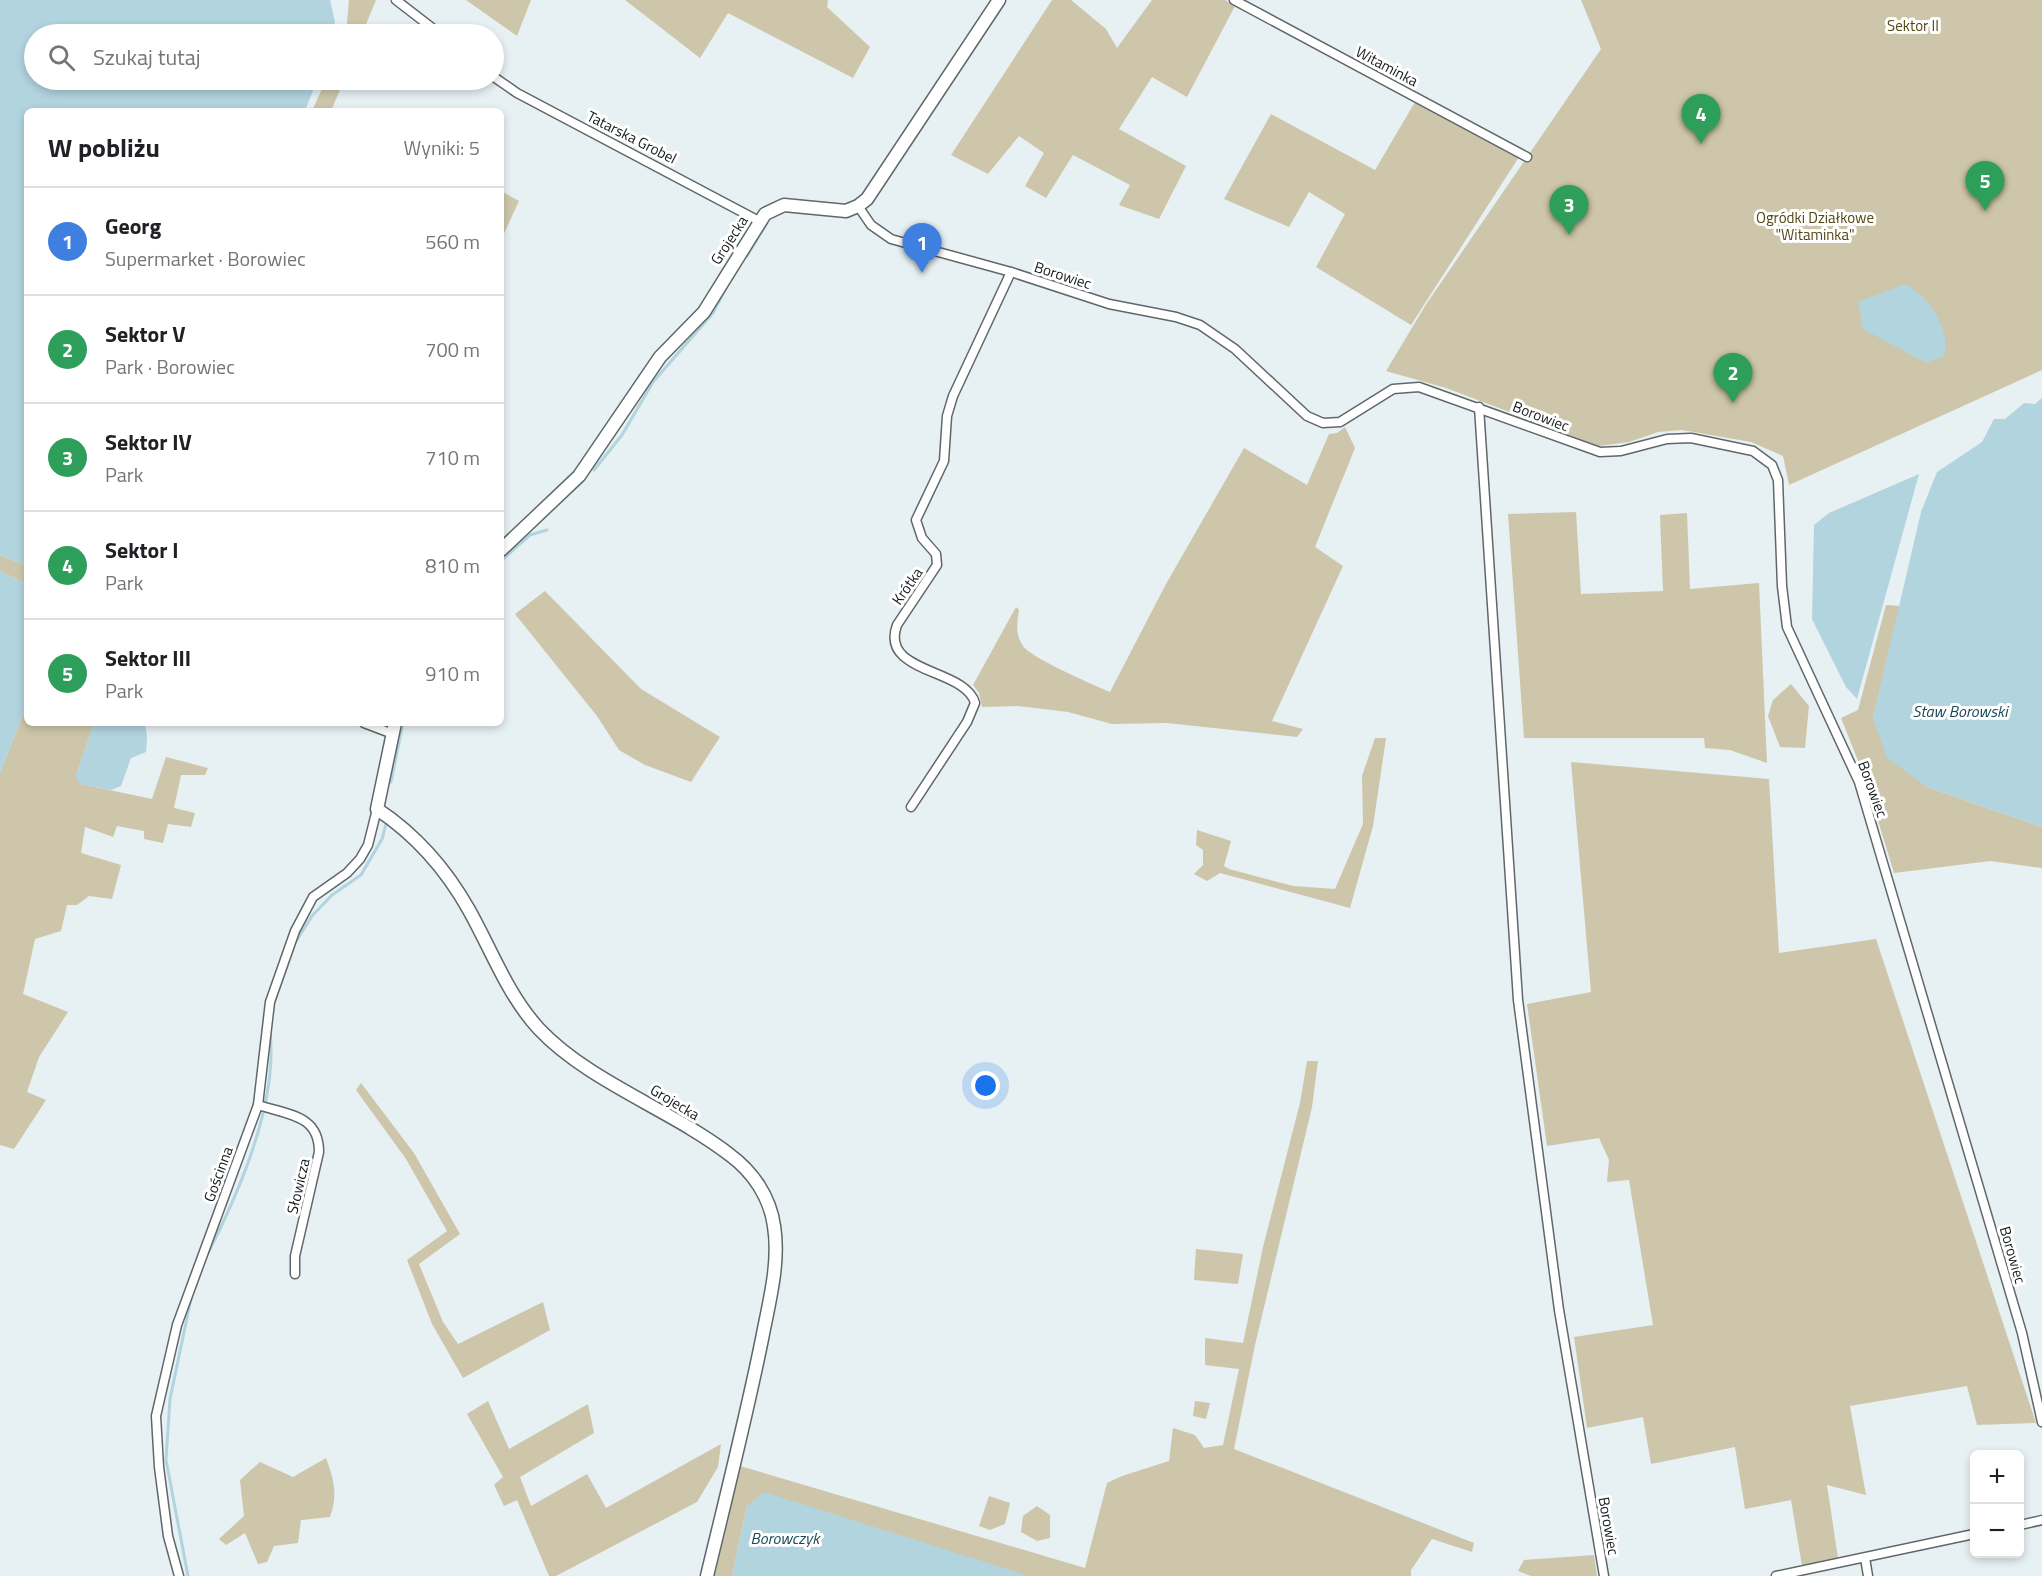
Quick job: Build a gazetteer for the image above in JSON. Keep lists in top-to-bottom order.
{
  "streets": {
    "street": [
      "Witaminka",
      "Tatarska Grobel",
      "Grojecka",
      "Borowiec",
      "Krótka",
      "Gościnna",
      "Słowicza"
    ]
  },
  "crossings": [
    ["Tatarska Grobel", "Grojecka"],
    ["Grojecka", "Borowiec"],
    ["Grojecka", "Gościnna"],
    ["Borowiec", "Krótka"],
    ["Gościnna", "Słowicza"]
  ],
  "water": ["Staw Borowski", "Borowczyk"],
  "parks": ["Sektor II", "Ogródki Działkowe \"Witaminka\""],
  "page": {
    "search": "Szukaj tutaj",
    "pins": [
      "4",
      "5",
      "3",
      "1",
      "2"
    ],
    "heading": ["W pobliżu", "Wyniki: 5"],
    "list": [
      {
        "mark": "1",
        "name": "Georg",
        "note": "Supermarket · Borowiec",
        "value": "560 m"
      },
      {
        "mark": "2",
        "name": "Sektor V",
        "note": "Park · Borowiec",
        "value": "700 m"
      },
      {
        "mark": "3",
        "name": "Sektor IV",
        "note": "Park",
        "value": "710 m"
      },
      {
        "mark": "4",
        "name": "Sektor I",
        "note": "Park",
        "value": "810 m"
      },
      {
        "mark": "5",
        "name": "Sektor III",
        "note": "Park",
        "value": "910 m"
      }
    ],
    "map_buttons": ["+", "−"]
  }
}
